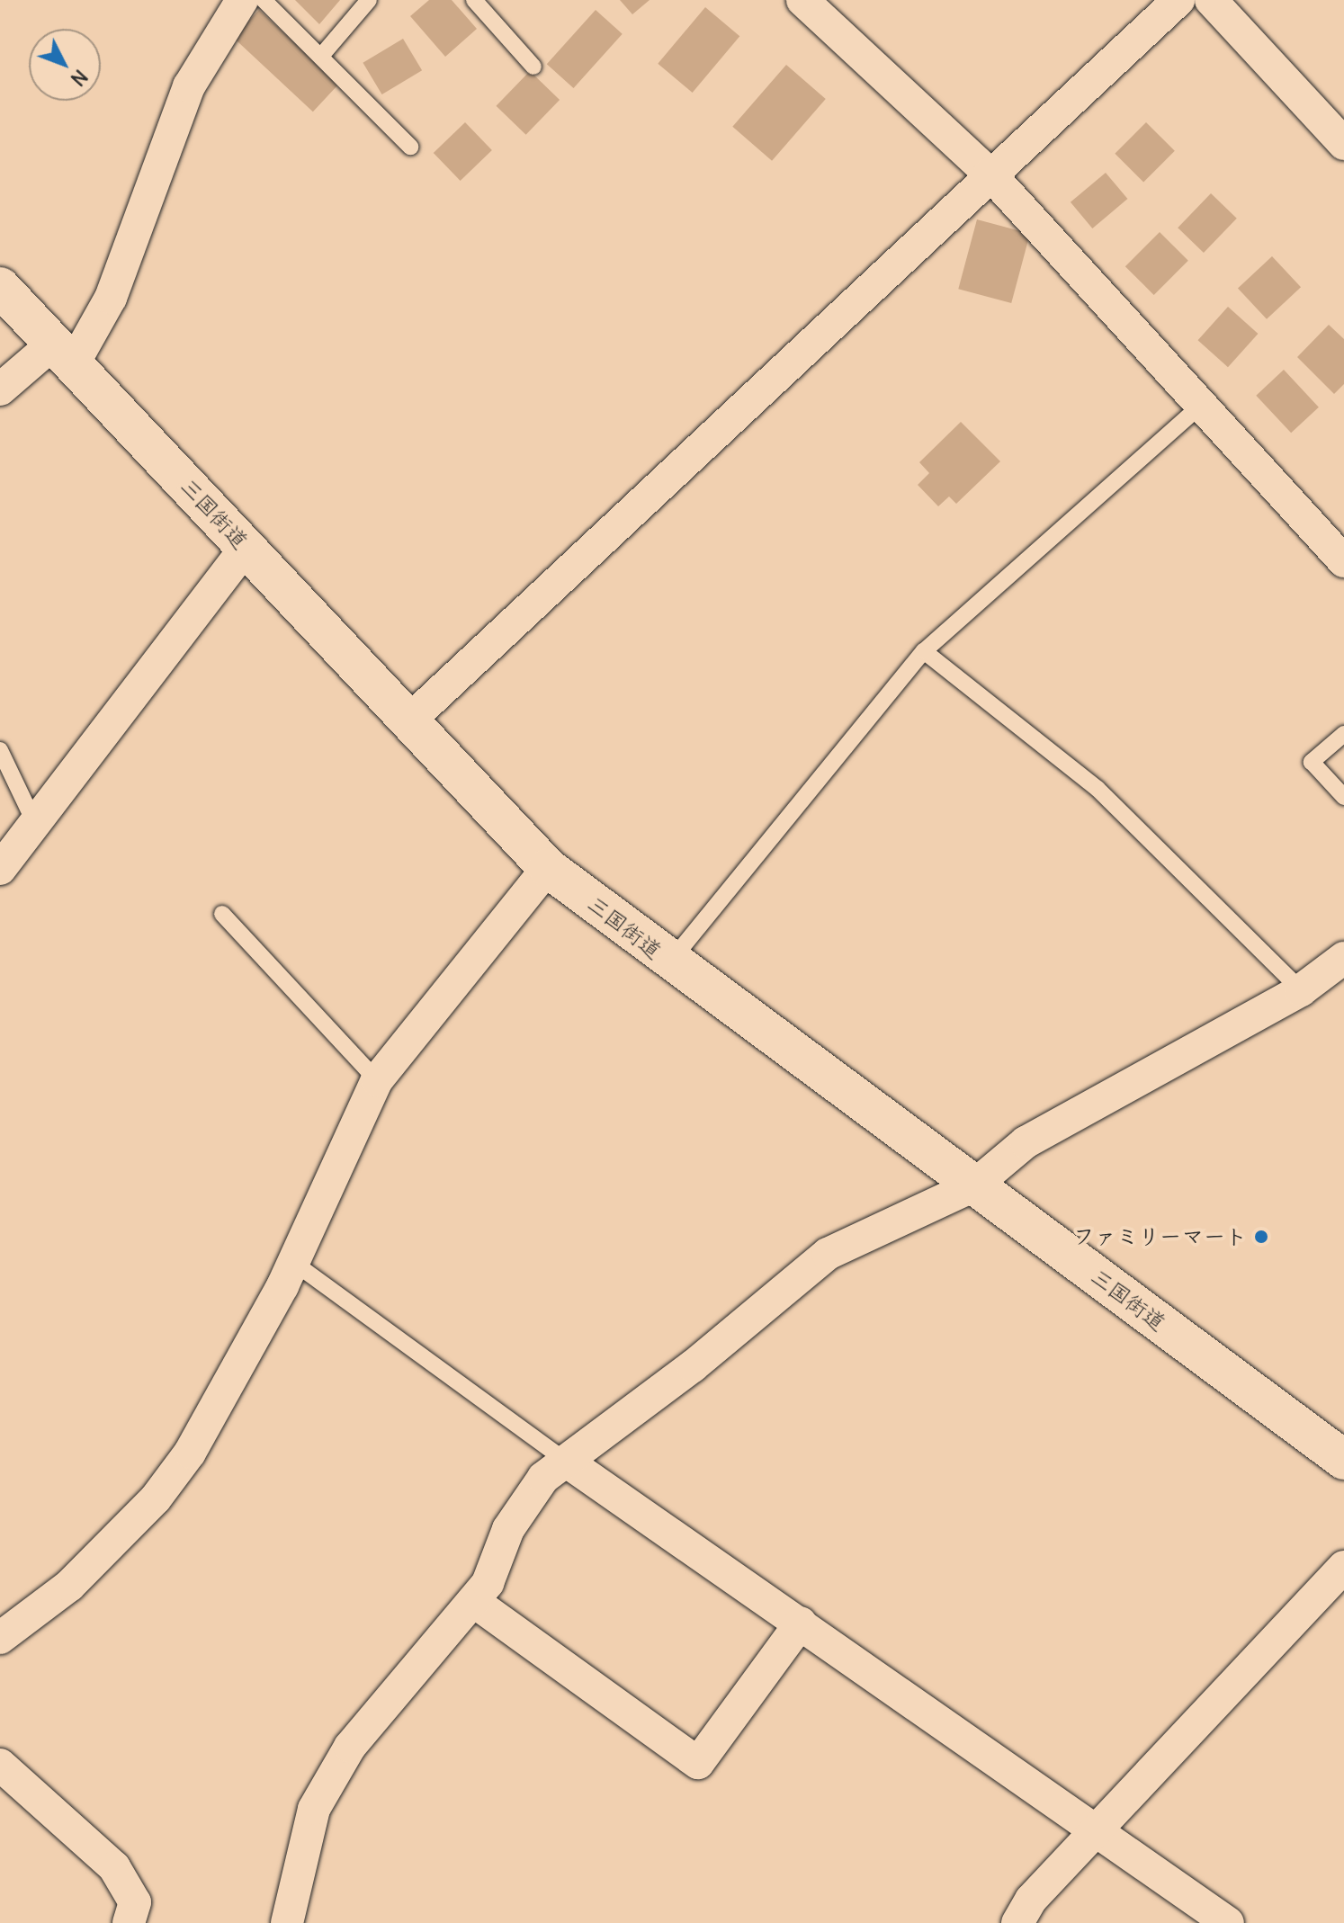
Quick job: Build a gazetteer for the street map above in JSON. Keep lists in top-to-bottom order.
{
  "streets": {
    "street": ["三国街道"]
  },
  "places": ["ファミリーマート"],
  "north": "bottom right"
}
